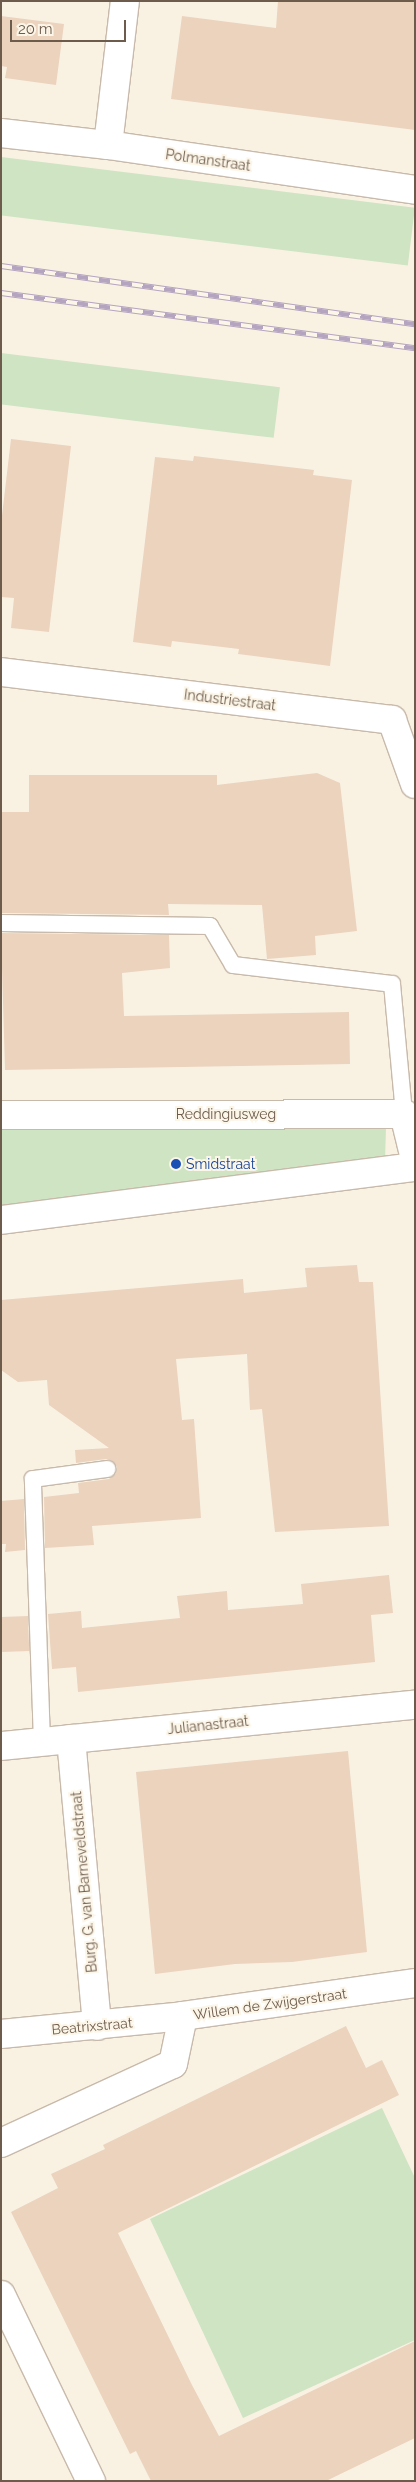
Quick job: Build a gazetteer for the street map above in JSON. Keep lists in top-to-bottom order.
{
  "streets": {
    "street": [
      "Polmanstraat",
      "Industriestraat",
      "Reddingiusweg",
      "Julianastraat",
      "Burg. G. van Barneveldstraat",
      "Willem de Zwijgerstraat",
      "Beatrixstraat"
    ]
  },
  "crossings": [
    ["Julianastraat", "Burg. G. van Barneveldstraat"],
    ["Burg. G. van Barneveldstraat", "Beatrixstraat"],
    ["Willem de Zwijgerstraat", "Beatrixstraat"]
  ],
  "places": ["Smidstraat"],
  "scale_bar": "20 m"
}
